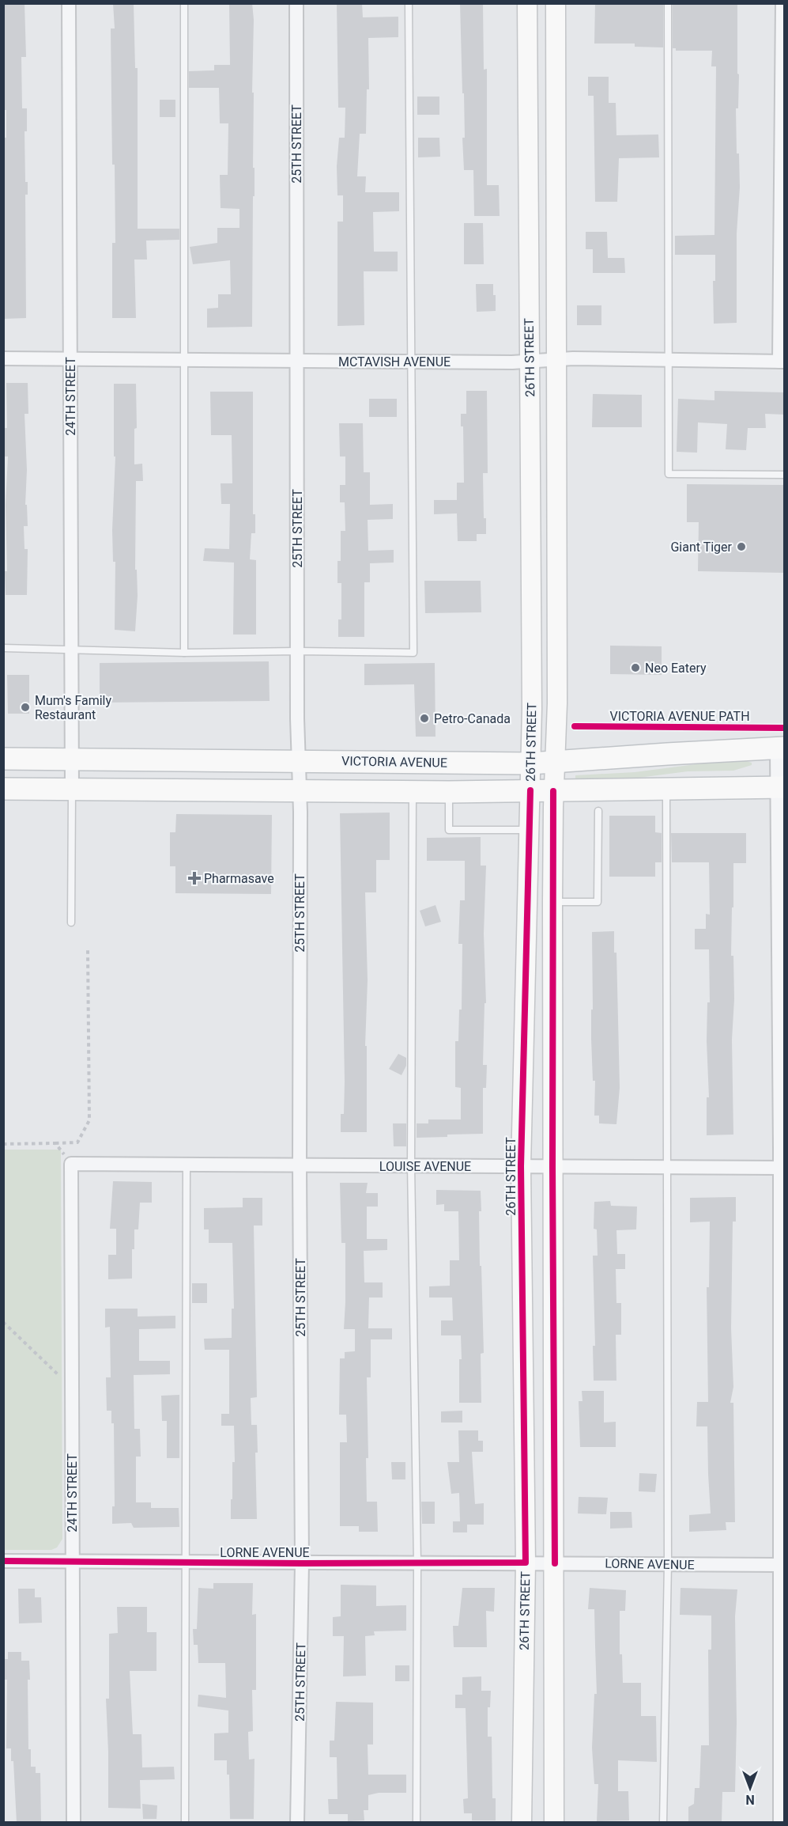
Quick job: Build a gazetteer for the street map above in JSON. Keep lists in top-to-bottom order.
{
  "streets": {
    "main road": ["VICTORIA AVENUE"],
    "street": [
      "25TH STREET",
      "26TH STREET",
      "MCTAVISH AVENUE",
      "24TH STREET",
      "LOUISE AVENUE",
      "LORNE AVENUE"
    ],
    "cycle path": ["VICTORIA AVENUE PATH"]
  },
  "crossings": [
    ["25TH STREET", "MCTAVISH AVENUE"],
    ["25TH STREET", "VICTORIA AVENUE"],
    ["25TH STREET", "LOUISE AVENUE"],
    ["25TH STREET", "LORNE AVENUE"],
    ["26TH STREET", "MCTAVISH AVENUE"],
    ["26TH STREET", "VICTORIA AVENUE"],
    ["26TH STREET", "LOUISE AVENUE"],
    ["26TH STREET", "LORNE AVENUE"],
    ["MCTAVISH AVENUE", "24TH STREET"],
    ["24TH STREET", "VICTORIA AVENUE"],
    ["24TH STREET", "LOUISE AVENUE"],
    ["24TH STREET", "LORNE AVENUE"]
  ],
  "places": {
    "other": [
      "Giant Tiger",
      "Neo Eatery",
      "Mum's Family Restaurant",
      "Petro-Canada"
    ],
    "health": ["Pharmasave"]
  },
  "north": "bottom"
}
